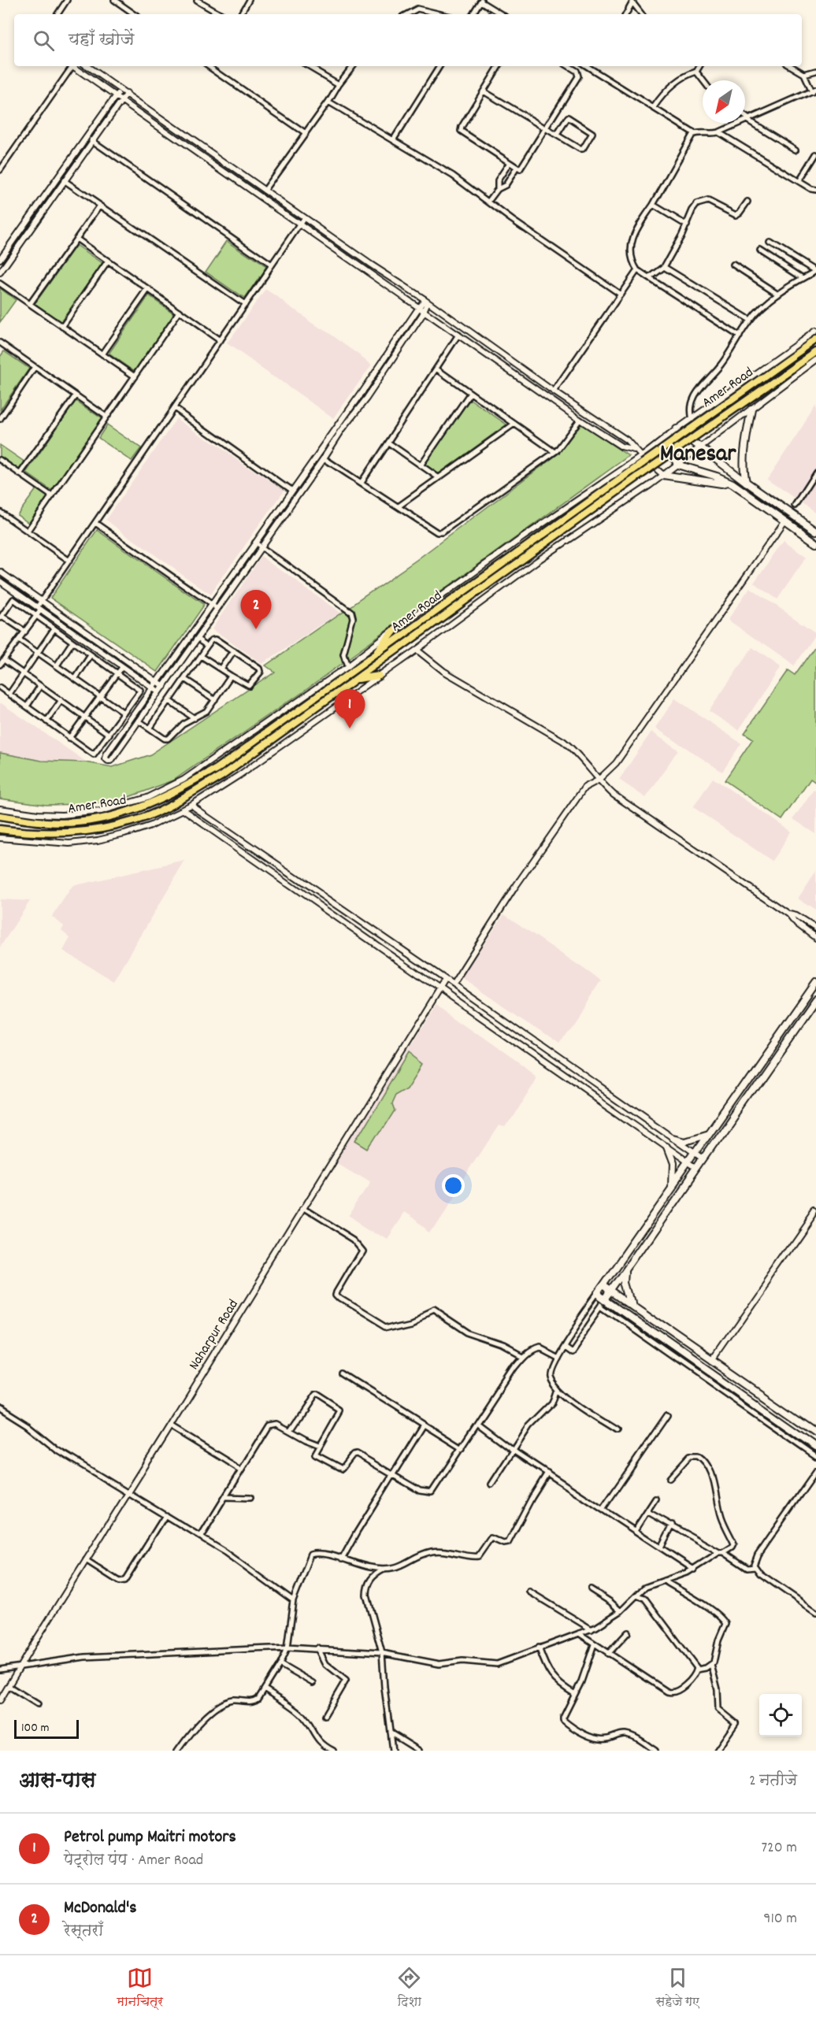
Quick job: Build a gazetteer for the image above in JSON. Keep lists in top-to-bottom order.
{
  "streets": {
    "highway": ["Amer Road"],
    "street": ["Naharpur Road"]
  },
  "districts": ["Manesar"],
  "scale_bar": "100 m",
  "north": "bottom left",
  "page": {
    "search": "यहाँ खोजें",
    "pins": ["2", "1"],
    "scale": "100 m",
    "heading": ["आस-पास", "2 नतीजे"],
    "list": [
      {
        "mark": "1",
        "name": "Petrol pump Maitri motors",
        "note": "पेट्रोल पंप · Amer Road",
        "value": "720 m"
      },
      {
        "mark": "2",
        "name": "McDonald's",
        "note": "रेस्तराँ",
        "value": "910 m"
      }
    ],
    "nav": ["मानचित्र", "दिशा", "सहेजे गए"]
  }
}
